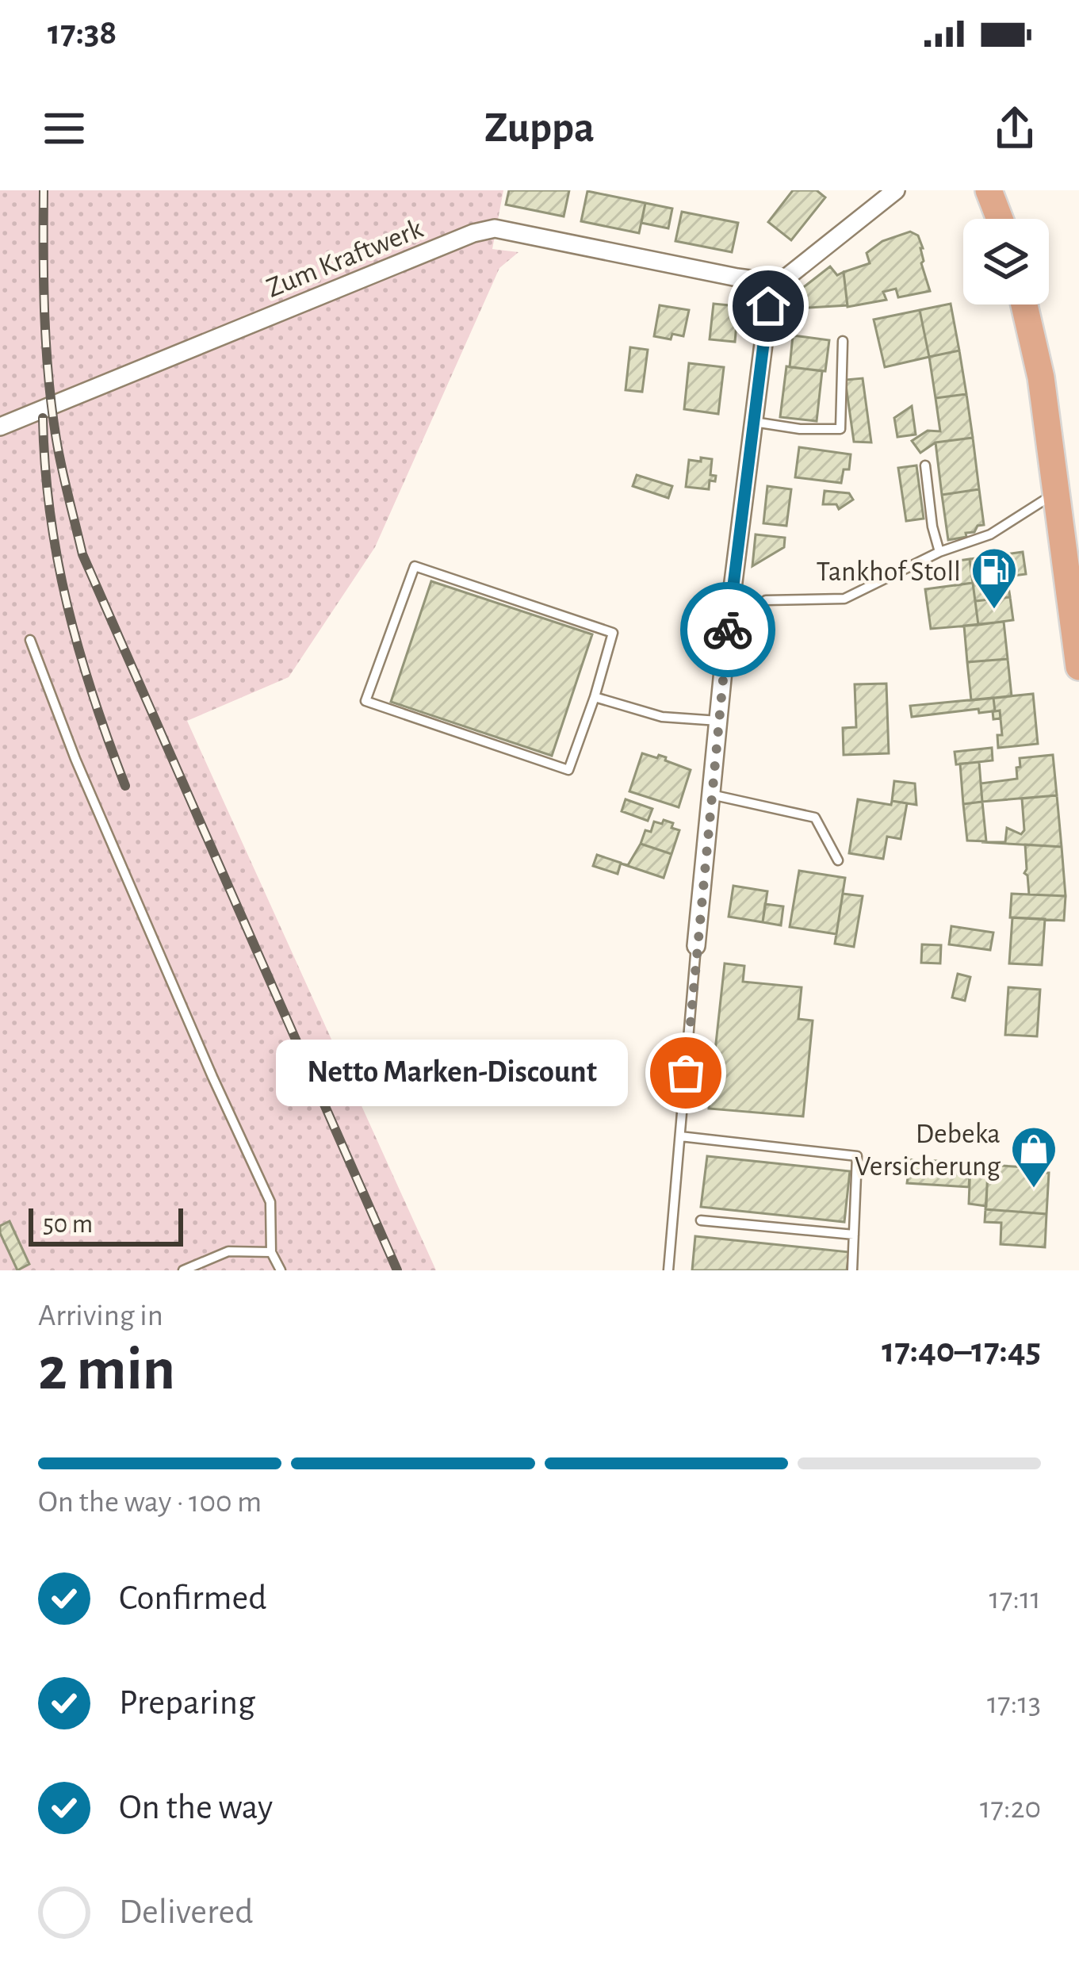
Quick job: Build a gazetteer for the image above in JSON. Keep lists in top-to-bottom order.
{
  "streets": {
    "street": ["Zum Kraftwerk"]
  },
  "places": {
    "fuel station": ["Tankhof Stoll"],
    "other": ["Netto Marken-Discount"],
    "shop": ["Debeka Versicherung"]
  },
  "scale_bar": "50 m",
  "page": {
    "status": "17:38",
    "header": "Zuppa",
    "bubble": "Netto Marken-Discount",
    "scale": "50 m",
    "heading": ["2 min", "Arriving in", "17:40–17:45"],
    "bar": "On the way · 100 m",
    "list": [
      ["Confirmed", "17:11"],
      ["Preparing", "17:13"],
      ["On the way", "17:20"],
      "Delivered"
    ]
  }
}
